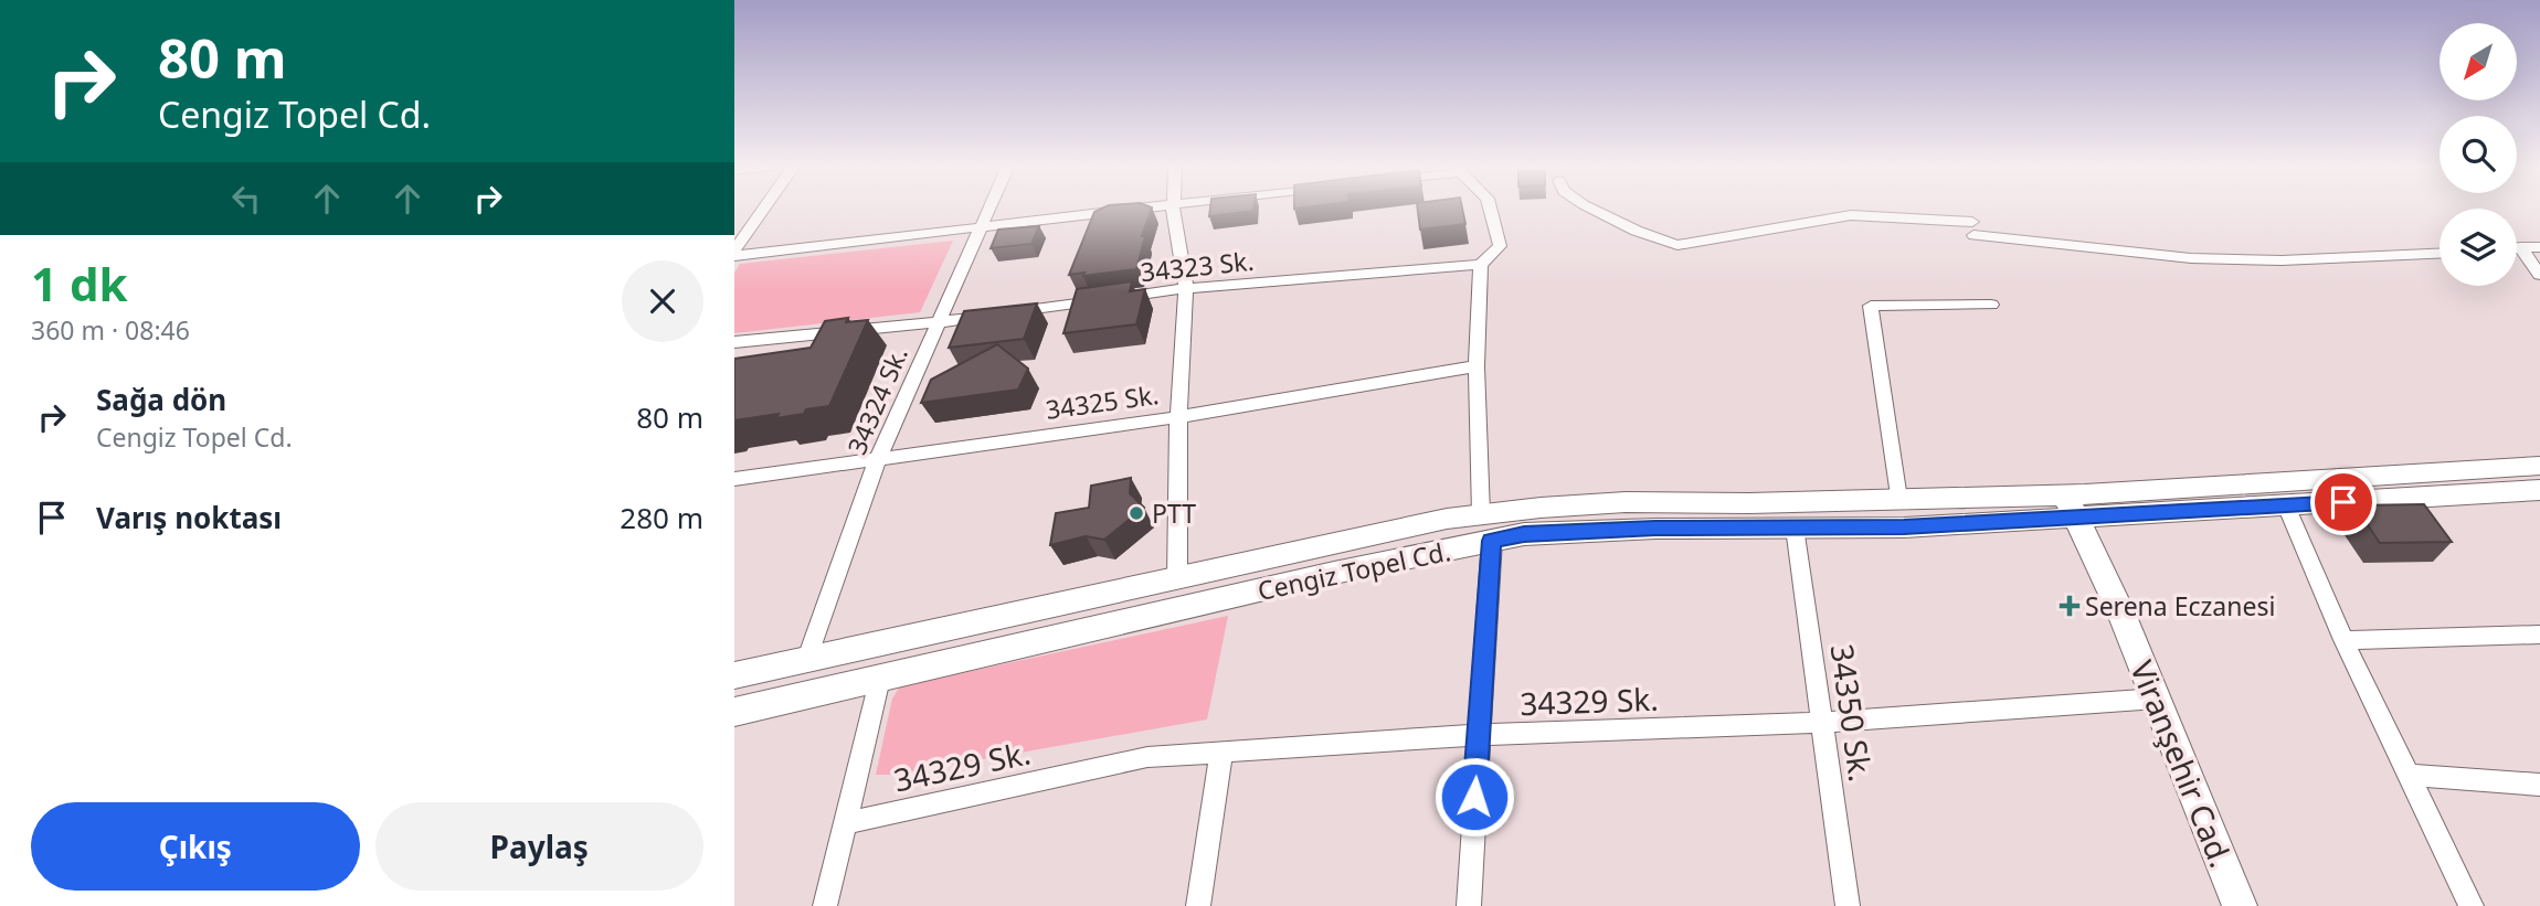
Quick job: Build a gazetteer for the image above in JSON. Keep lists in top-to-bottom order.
{
  "streets": {
    "street": [
      "34323 Sk.",
      "34324 Sk.",
      "34325 Sk.",
      "Cengiz Topel Cd.",
      "34329 Sk.",
      "34350 Sk.",
      "Viranşehir Cad."
    ]
  },
  "crossings": [
    ["34323 Sk.", "34324 Sk."],
    ["34324 Sk.", "34325 Sk."],
    ["34324 Sk.", "Cengiz Topel Cd."],
    ["Cengiz Topel Cd.", "34350 Sk."],
    ["Cengiz Topel Cd.", "Viranşehir Cad."],
    ["34329 Sk.", "34350 Sk."],
    ["34329 Sk.", "Viranşehir Cad."]
  ],
  "places": {
    "other": ["PTT"],
    "health": ["Serena Eczanesi"]
  },
  "north": "bottom left",
  "page": {
    "turn": ["80 m", "Cengiz Topel Cd."],
    "heading": ["1 dk", "360 m · 08:46"],
    "list": [
      {
        "name": "Sağa dön",
        "note": "Cengiz Topel Cd.",
        "value": "80 m"
      },
      {
        "name": "Varış noktası",
        "value": "280 m"
      }
    ],
    "buttons": ["Çıkış", "Paylaş"]
  }
}
